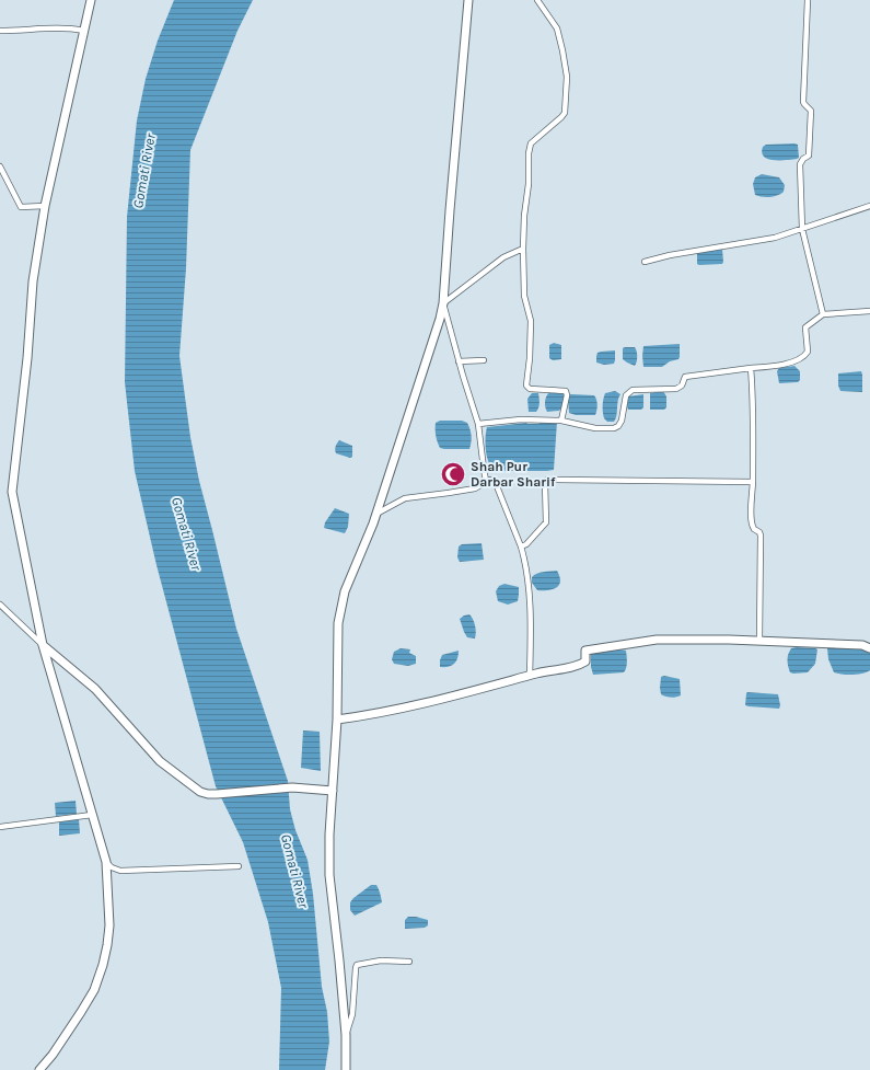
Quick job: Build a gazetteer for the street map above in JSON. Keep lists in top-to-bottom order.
{
  "water": ["Gomati River"],
  "places": {
    "mosque": ["Shah Pur Darbar Sharif"]
  }
}
